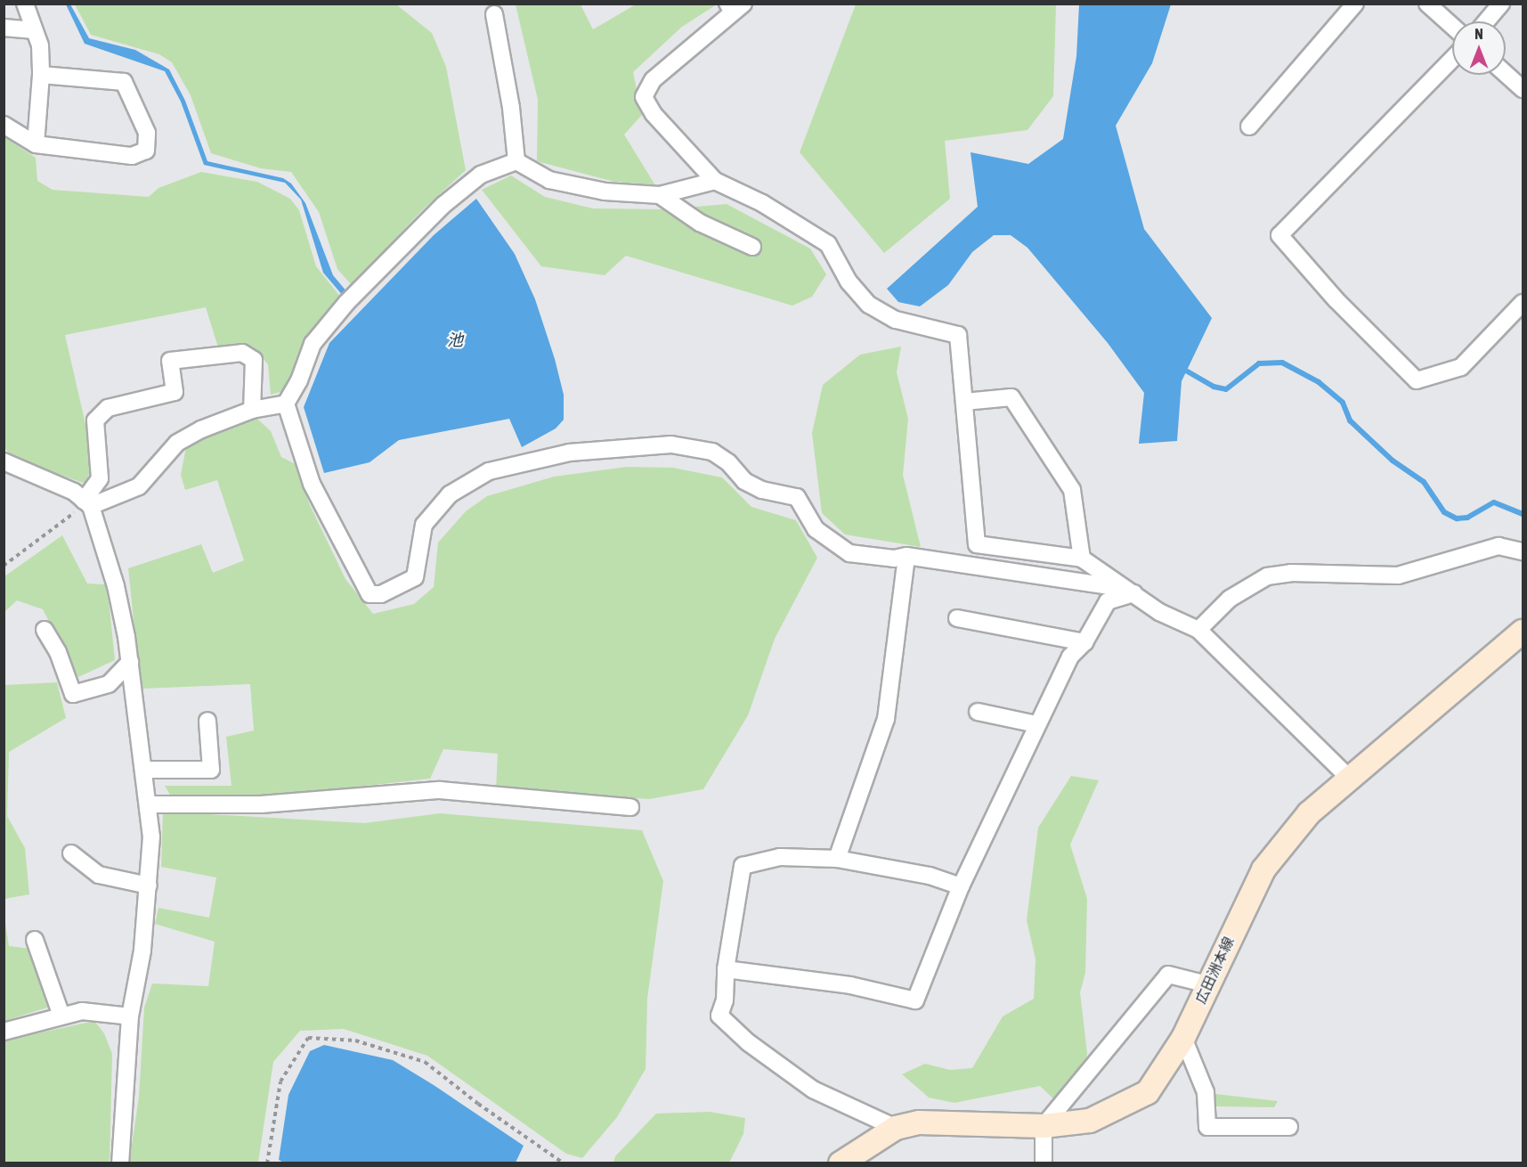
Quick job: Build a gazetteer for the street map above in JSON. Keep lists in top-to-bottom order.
{
  "streets": {
    "main road": ["広田洲本線"]
  },
  "water": ["池"],
  "north": "top"
}
